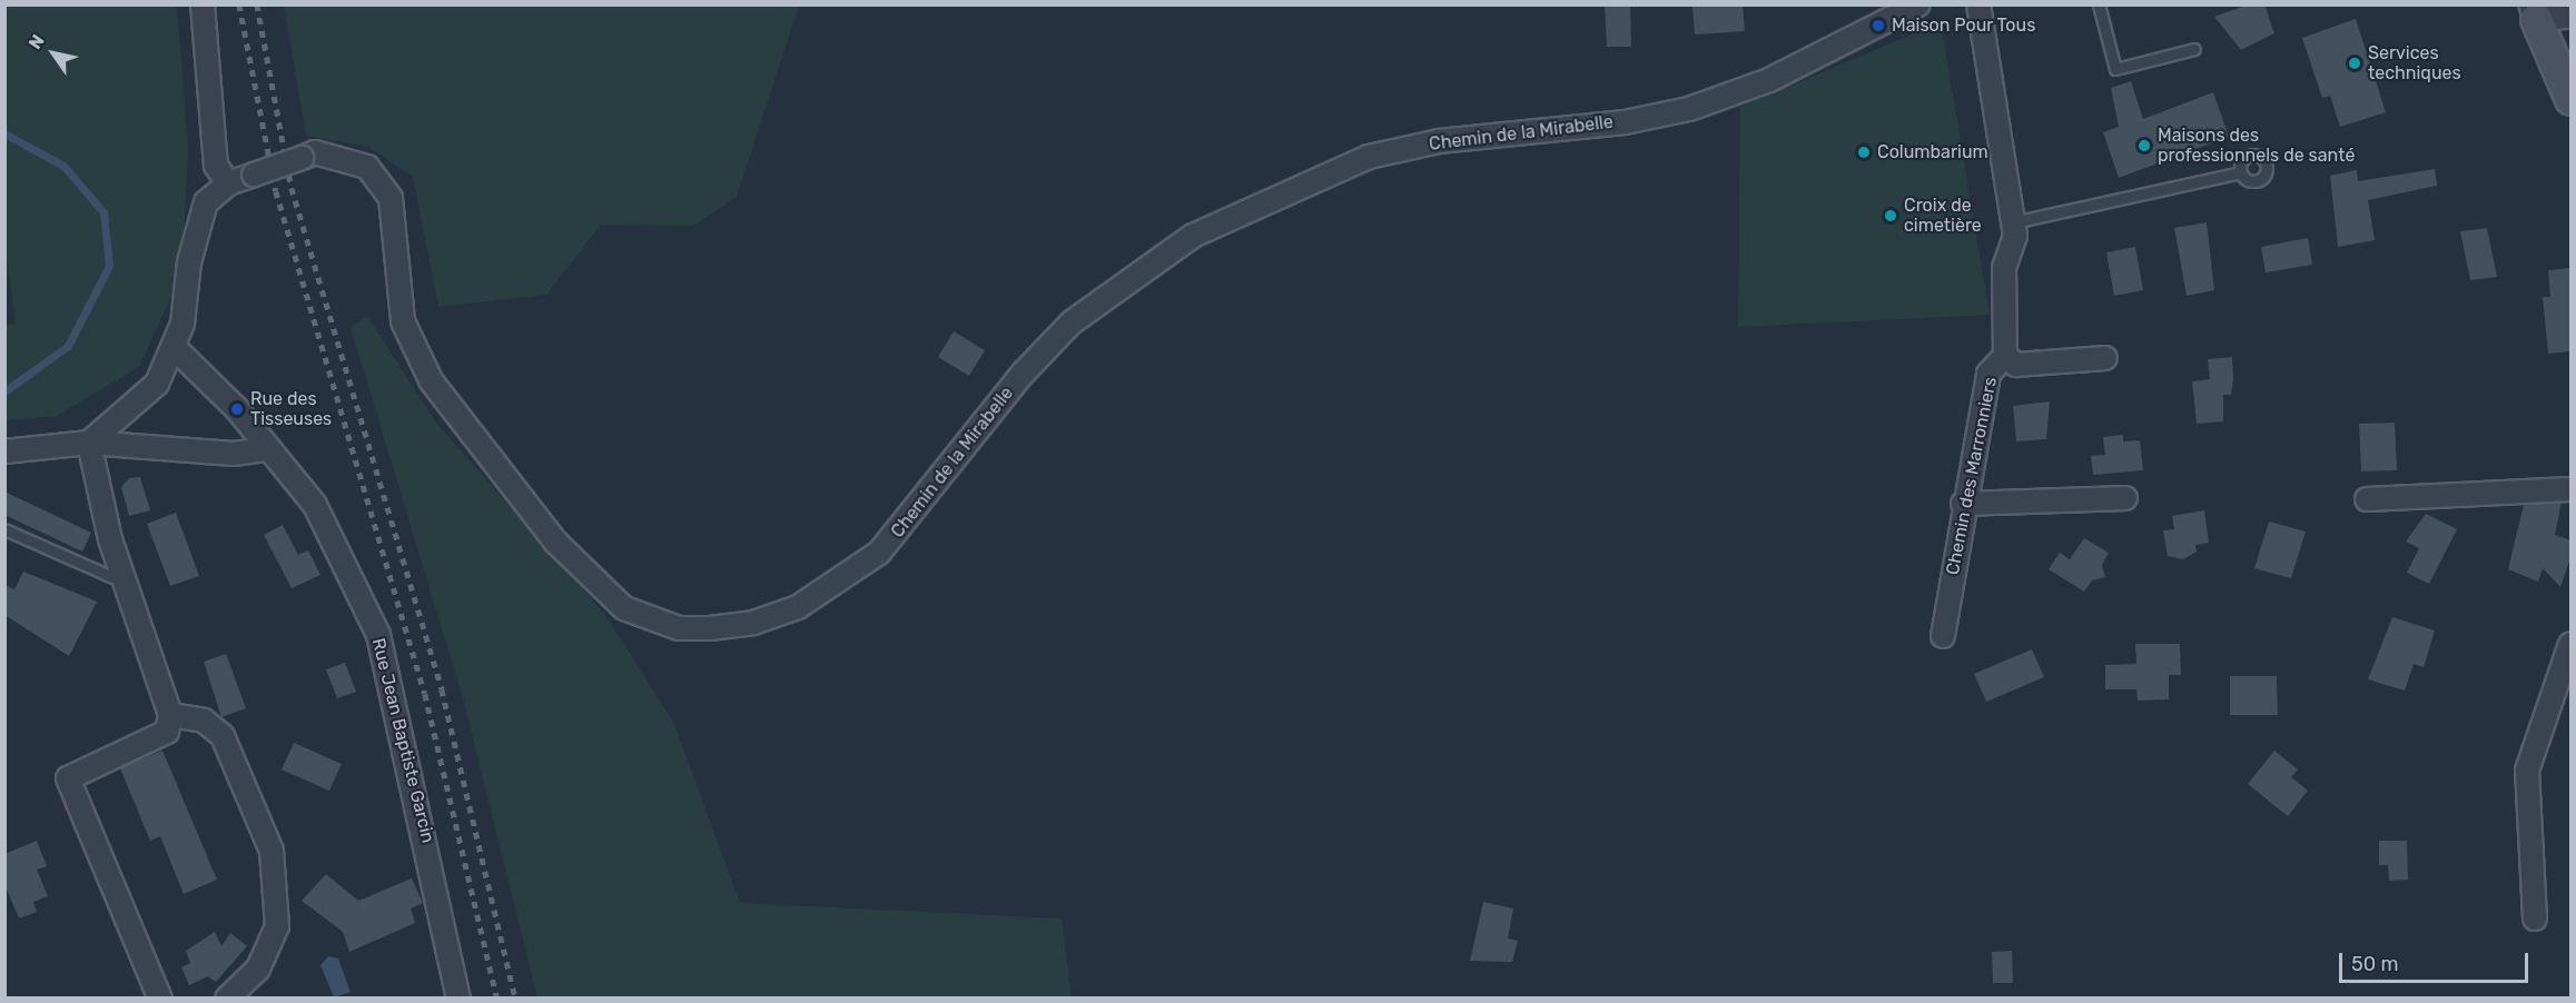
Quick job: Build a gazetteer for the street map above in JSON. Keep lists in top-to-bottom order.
{
  "streets": {
    "street": ["Chemin de la Mirabelle", "Chemin des Marronniers", "Rue Jean Baptiste Garcin"]
  },
  "crossings": [
    ["Chemin de la Mirabelle", "Rue Jean Baptiste Garcin"]
  ],
  "places": [
    "Maison Pour Tous",
    "Services techniques",
    "Maisons des professionnels de santé",
    "Columbarium",
    "Croix de cimetière",
    "Rue des Tisseuses"
  ],
  "scale_bar": "50 m",
  "north": "top left"
}
